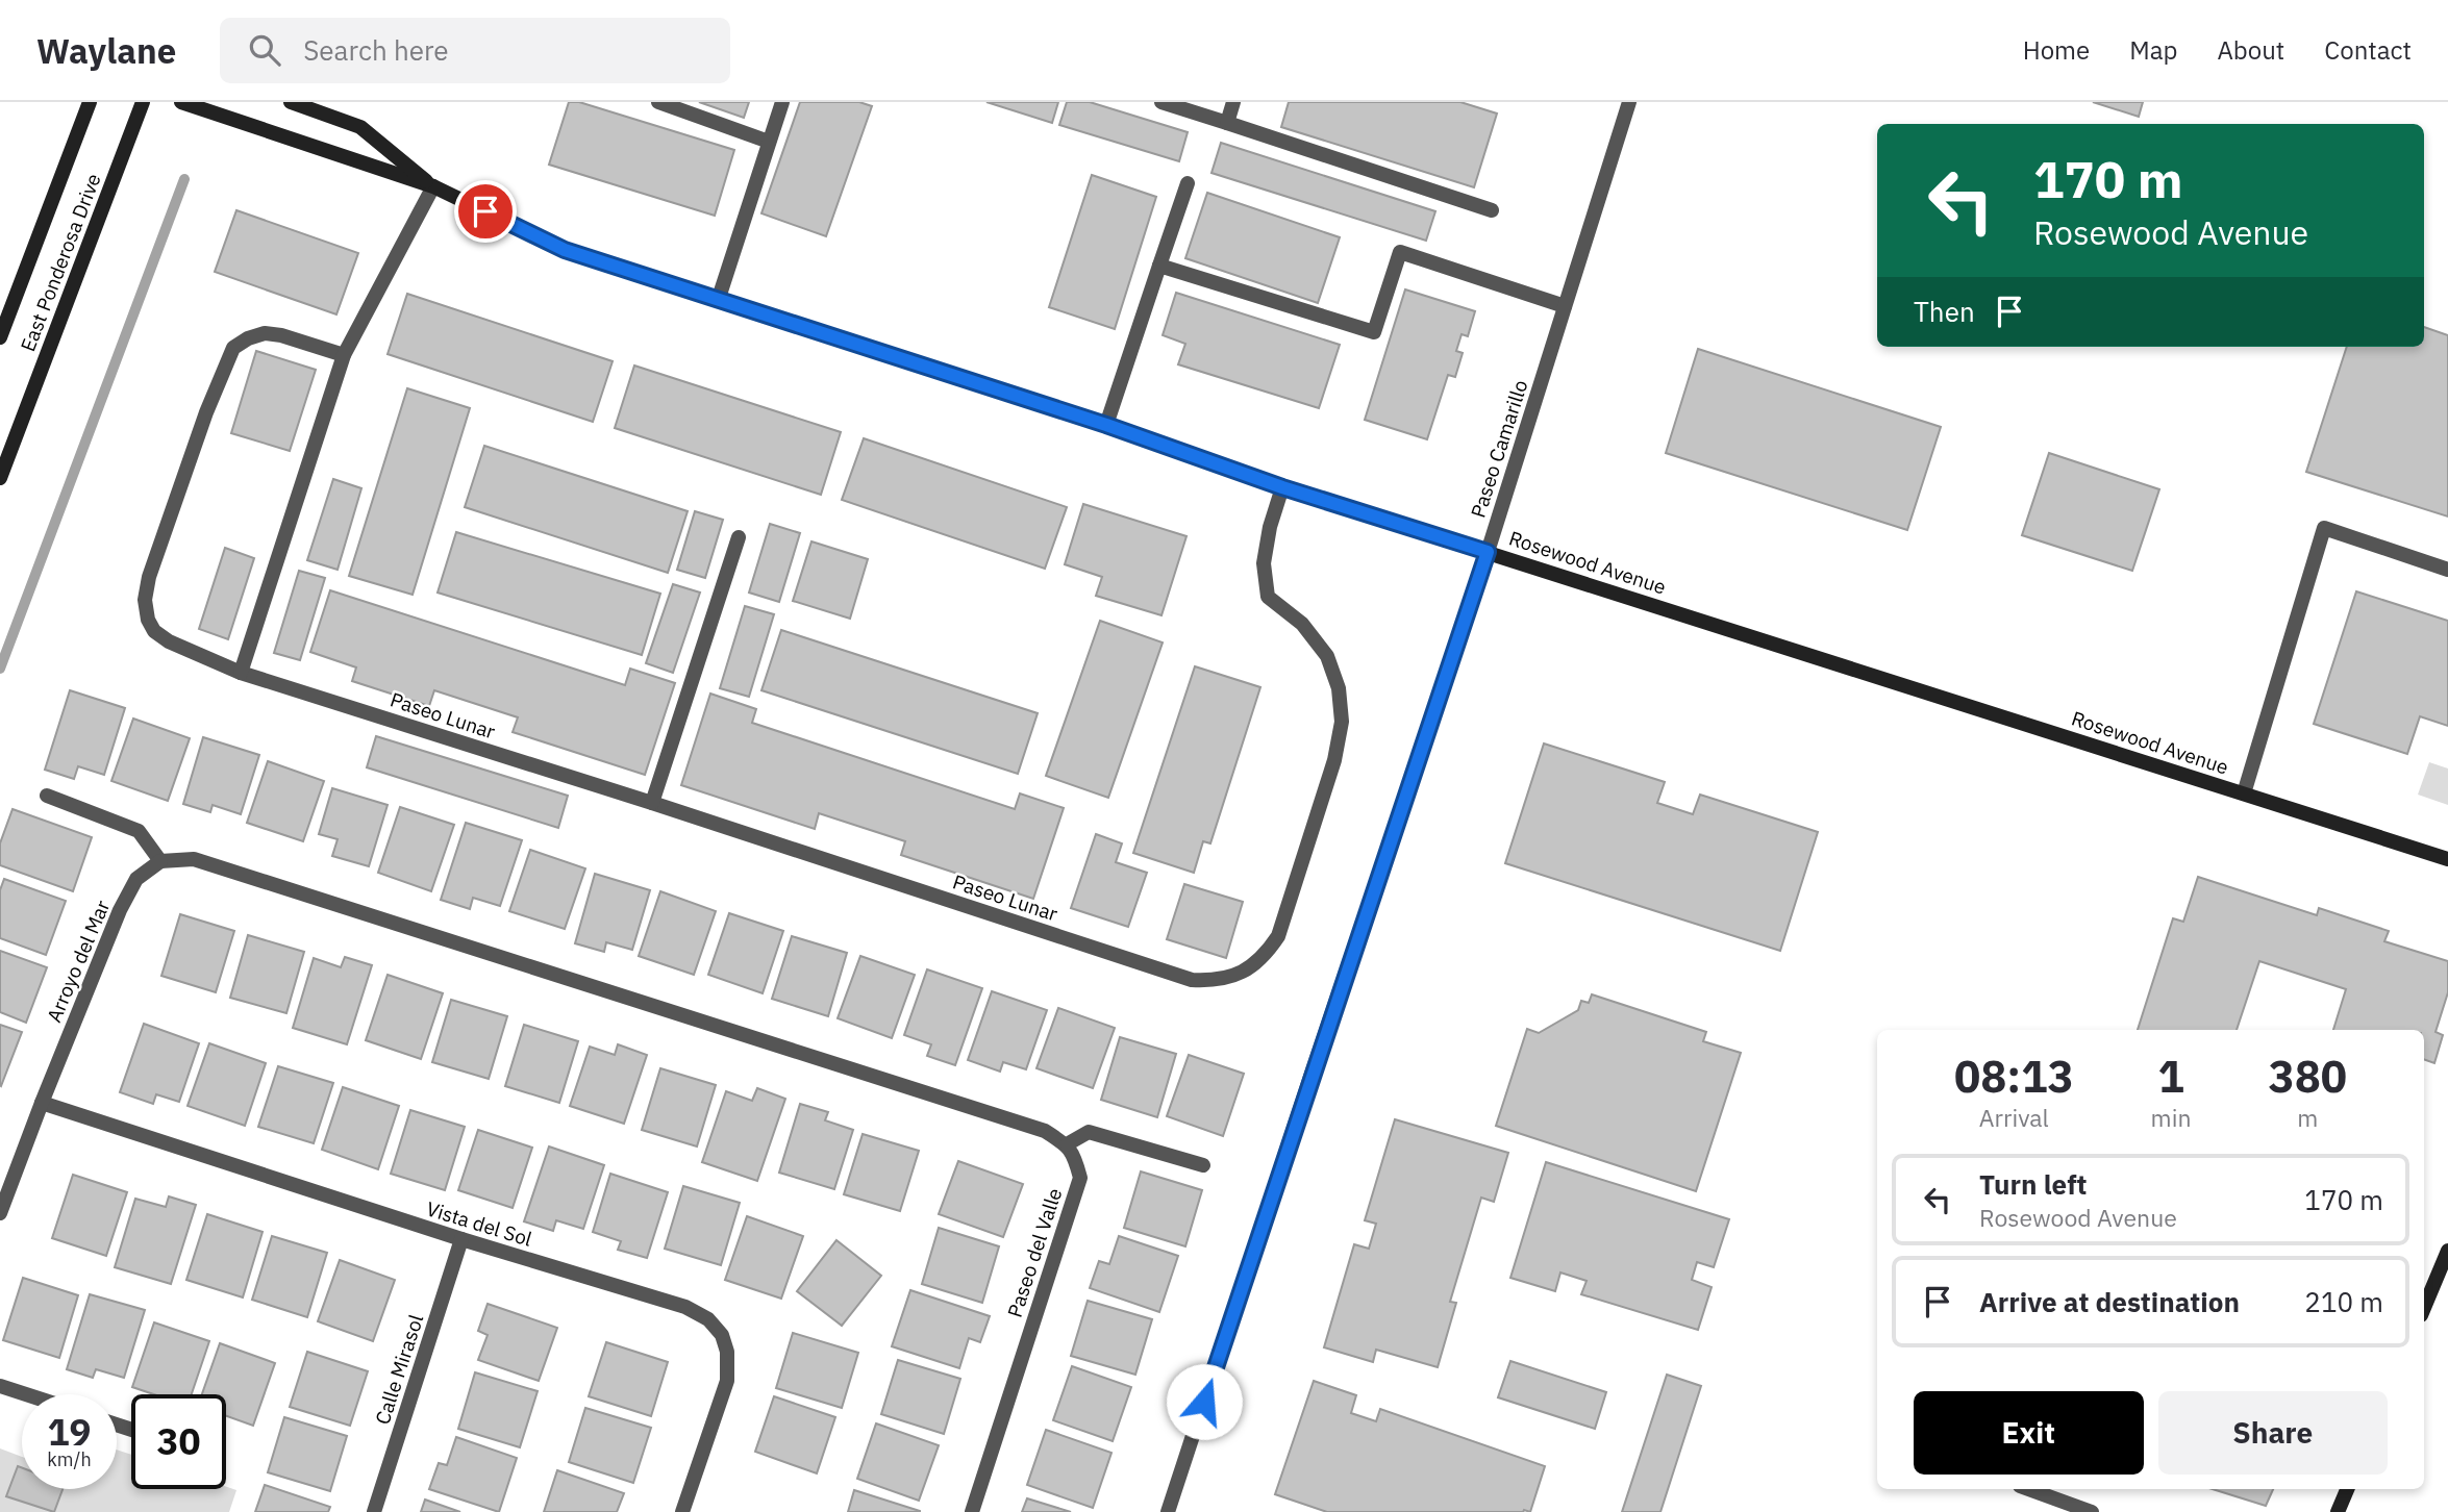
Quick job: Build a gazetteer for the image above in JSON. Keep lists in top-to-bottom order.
{
  "streets": {
    "main road": ["East Ponderosa Drive", "Rosewood Avenue"],
    "street": [
      "Paseo Camarillo",
      "Paseo Lunar",
      "Arroyo del Mar",
      "Vista del Sol",
      "Paseo del Valle",
      "Calle Mirasol"
    ]
  },
  "crossings": [
    ["Paseo Camarillo", "Rosewood Avenue"],
    ["Rosewood Avenue", "Paseo Lunar"],
    ["Arroyo del Mar", "Vista del Sol"],
    ["Vista del Sol", "Calle Mirasol"]
  ],
  "page": {
    "header": "Waylane",
    "search": "Search here",
    "nav": [
      "Home",
      "Map",
      "About",
      "Contact"
    ],
    "turn": ["170 m", "Rosewood Avenue"],
    "then": "Then",
    "eta": [
      "08:13",
      "Arrival",
      "1",
      "min",
      "380",
      "m"
    ],
    "list": [
      {
        "name": "Turn left",
        "note": "Rosewood Avenue",
        "value": "170 m"
      },
      {
        "name": "Arrive at destination",
        "value": "210 m"
      }
    ],
    "buttons": ["Exit", "Share"],
    "speed": "19 km/h",
    "limit": "30"
  }
}
